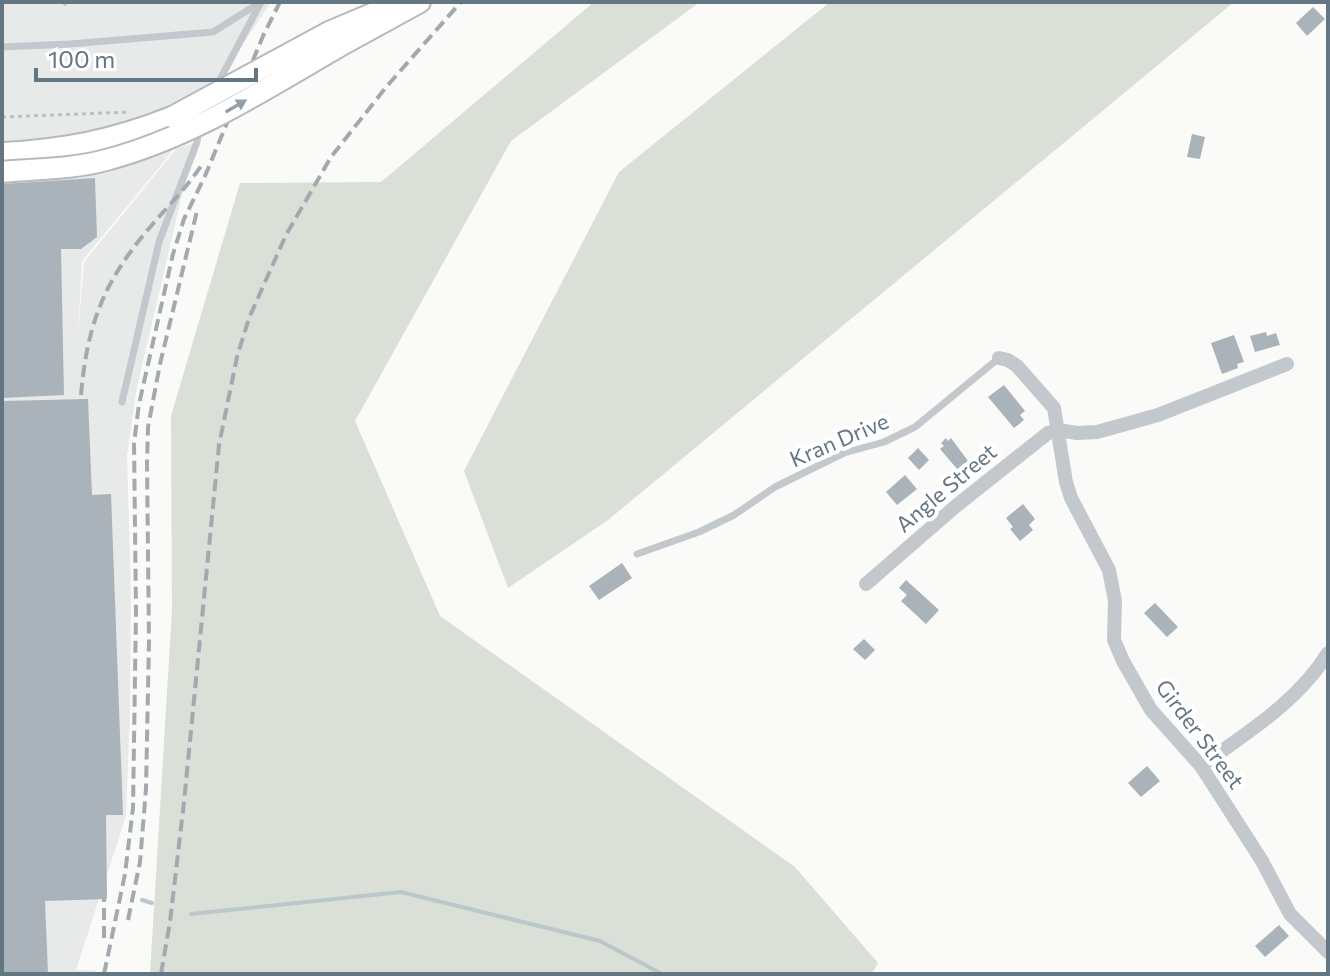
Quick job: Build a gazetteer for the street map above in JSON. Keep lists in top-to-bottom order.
{
  "streets": {
    "street": ["Angle Street", "Girder Street"],
    "lane": ["Kran Drive"]
  },
  "crossings": [
    ["Angle Street", "Girder Street"]
  ],
  "scale_bar": "100 m"
}
